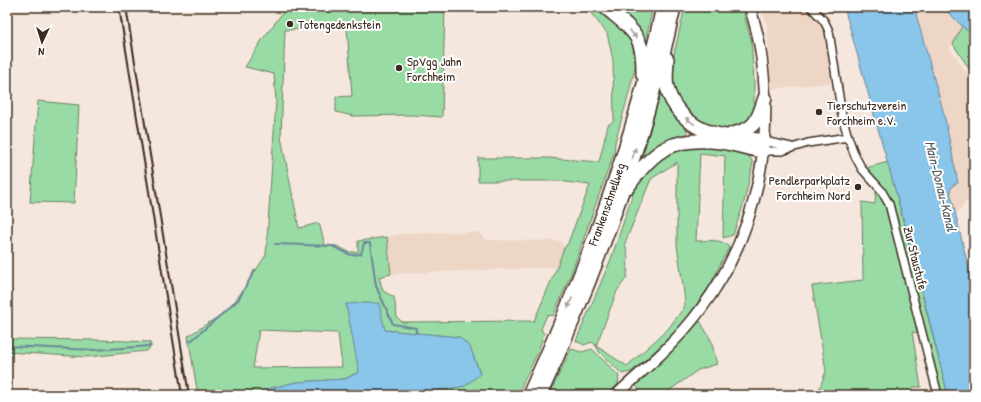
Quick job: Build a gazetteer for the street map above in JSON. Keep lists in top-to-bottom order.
{
  "streets": {
    "highway": ["Frankenschnellweg"],
    "street": ["Zur Staustufe"]
  },
  "water": ["Main-Donau-Kanal"],
  "places": [
    "Totengedenkstein",
    "SpVgg Jahn Forchheim",
    "Tierschutzverein Forchheim e.V.",
    "Pendlerparkplatz Forchheim Nord"
  ],
  "north": "bottom"
}
